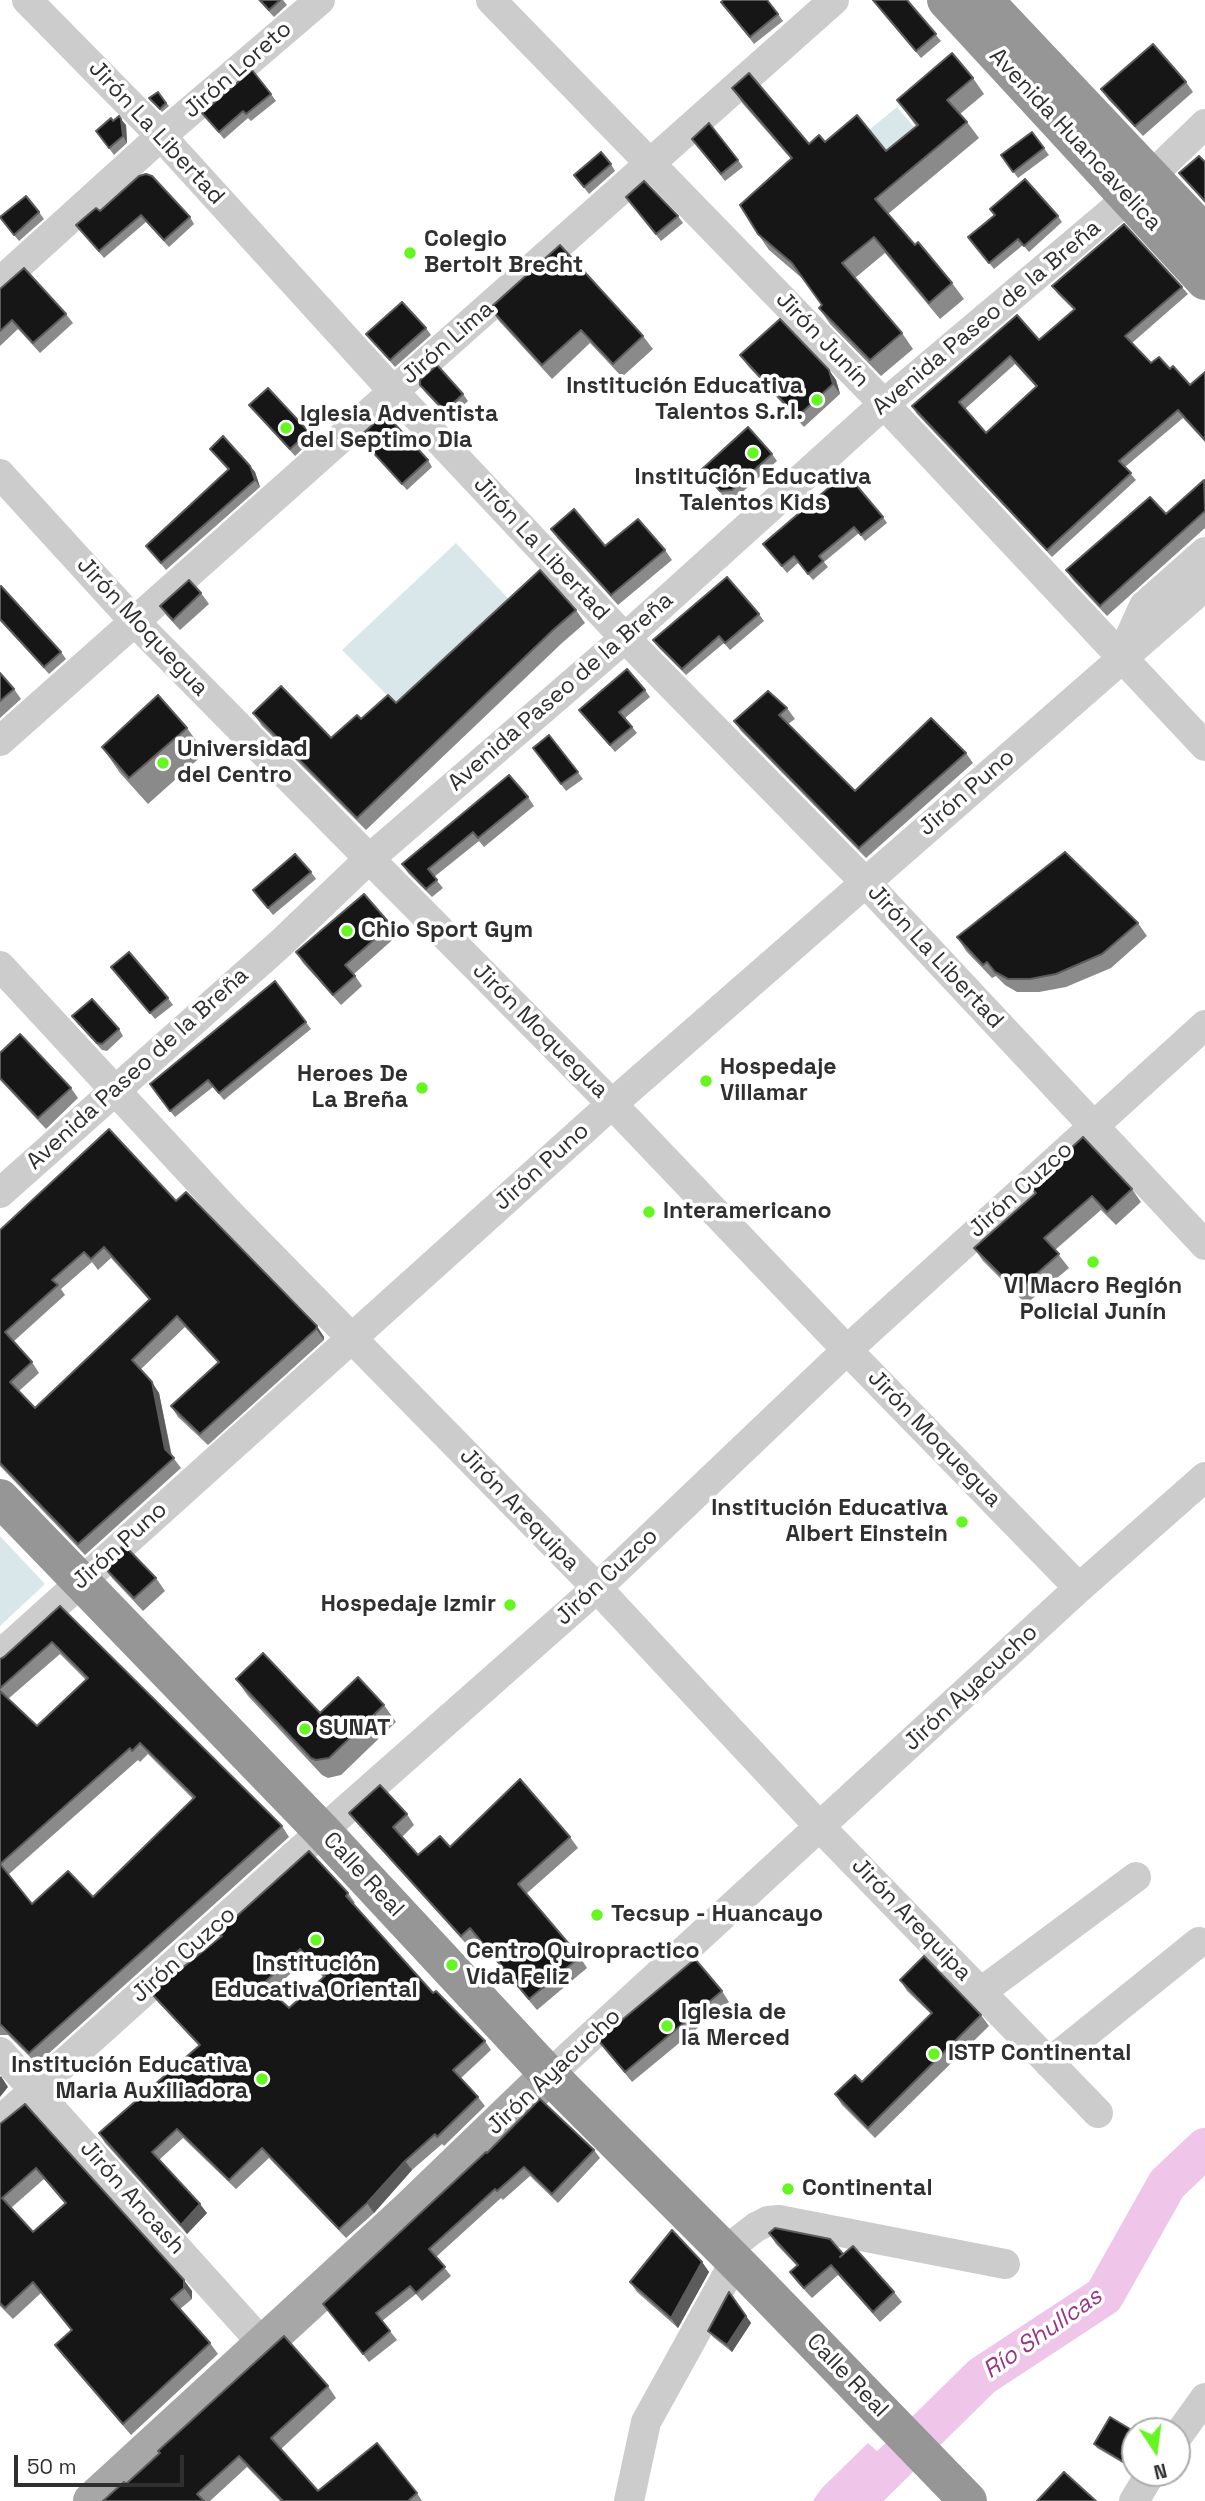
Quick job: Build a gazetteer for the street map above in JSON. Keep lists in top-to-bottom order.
{
  "streets": {
    "highway": ["Avenida Huancavelica", "Calle Real"],
    "main road": ["Jirón Ayacucho"],
    "street": [
      "Jirón Loreto",
      "Jirón La Libertad",
      "Avenida Paseo de la Breña",
      "Jirón Junín",
      "Jirón Lima",
      "Jirón Moquegua",
      "Jirón Puno",
      "Jirón Cuzco",
      "Jirón Arequipa",
      "Jirón Ancash"
    ]
  },
  "crossings": [
    ["Jirón Loreto", "Jirón La Libertad"],
    ["Jirón La Libertad", "Avenida Paseo de la Breña"],
    ["Jirón La Libertad", "Jirón Lima"],
    ["Jirón La Libertad", "Jirón Puno"],
    ["Jirón La Libertad", "Jirón Cuzco"],
    ["Avenida Huancavelica", "Avenida Paseo de la Breña"],
    ["Avenida Paseo de la Breña", "Jirón Junín"],
    ["Avenida Paseo de la Breña", "Jirón Moquegua"],
    ["Avenida Paseo de la Breña", "Jirón Arequipa"],
    ["Jirón Junín", "Jirón Lima"],
    ["Jirón Junín", "Jirón Puno"],
    ["Jirón Lima", "Jirón Moquegua"],
    ["Jirón Moquegua", "Jirón Puno"],
    ["Jirón Moquegua", "Jirón Cuzco"],
    ["Jirón Moquegua", "Jirón Ayacucho"],
    ["Jirón Puno", "Jirón Arequipa"],
    ["Jirón Puno", "Calle Real"],
    ["Jirón Cuzco", "Jirón Arequipa"],
    ["Jirón Cuzco", "Calle Real"],
    ["Jirón Cuzco", "Jirón Ancash"],
    ["Jirón Arequipa", "Jirón Ayacucho"],
    ["Jirón Ayacucho", "Calle Real"],
    ["Jirón Ayacucho", "Jirón Ancash"]
  ],
  "water": ["Río Shullcas"],
  "places": [
    "Colegio Bertolt Brecht",
    "Institución Educativa Talentos S.r.l.",
    "Iglesia Adventista del Septimo Dia",
    "Institución Educativa Talentos Kids",
    "Universidad del Centro",
    "Chio Sport Gym",
    "Hospedaje Villamar",
    "Heroes De La Breña",
    "Interamericano",
    "VI Macro Región Policial Junín",
    "Institución Educativa Albert Einstein",
    "Hospedaje Izmir",
    "SUNAT",
    "Tecsup - Huancayo",
    "Institución Educativa Oriental",
    "Centro Quiropractico Vida Feliz",
    "Iglesia de la Merced",
    "ISTP Continental",
    "Institución Educativa Maria Auxiliadora",
    "Continental"
  ],
  "scale_bar": "50 m",
  "north": "bottom"
}
